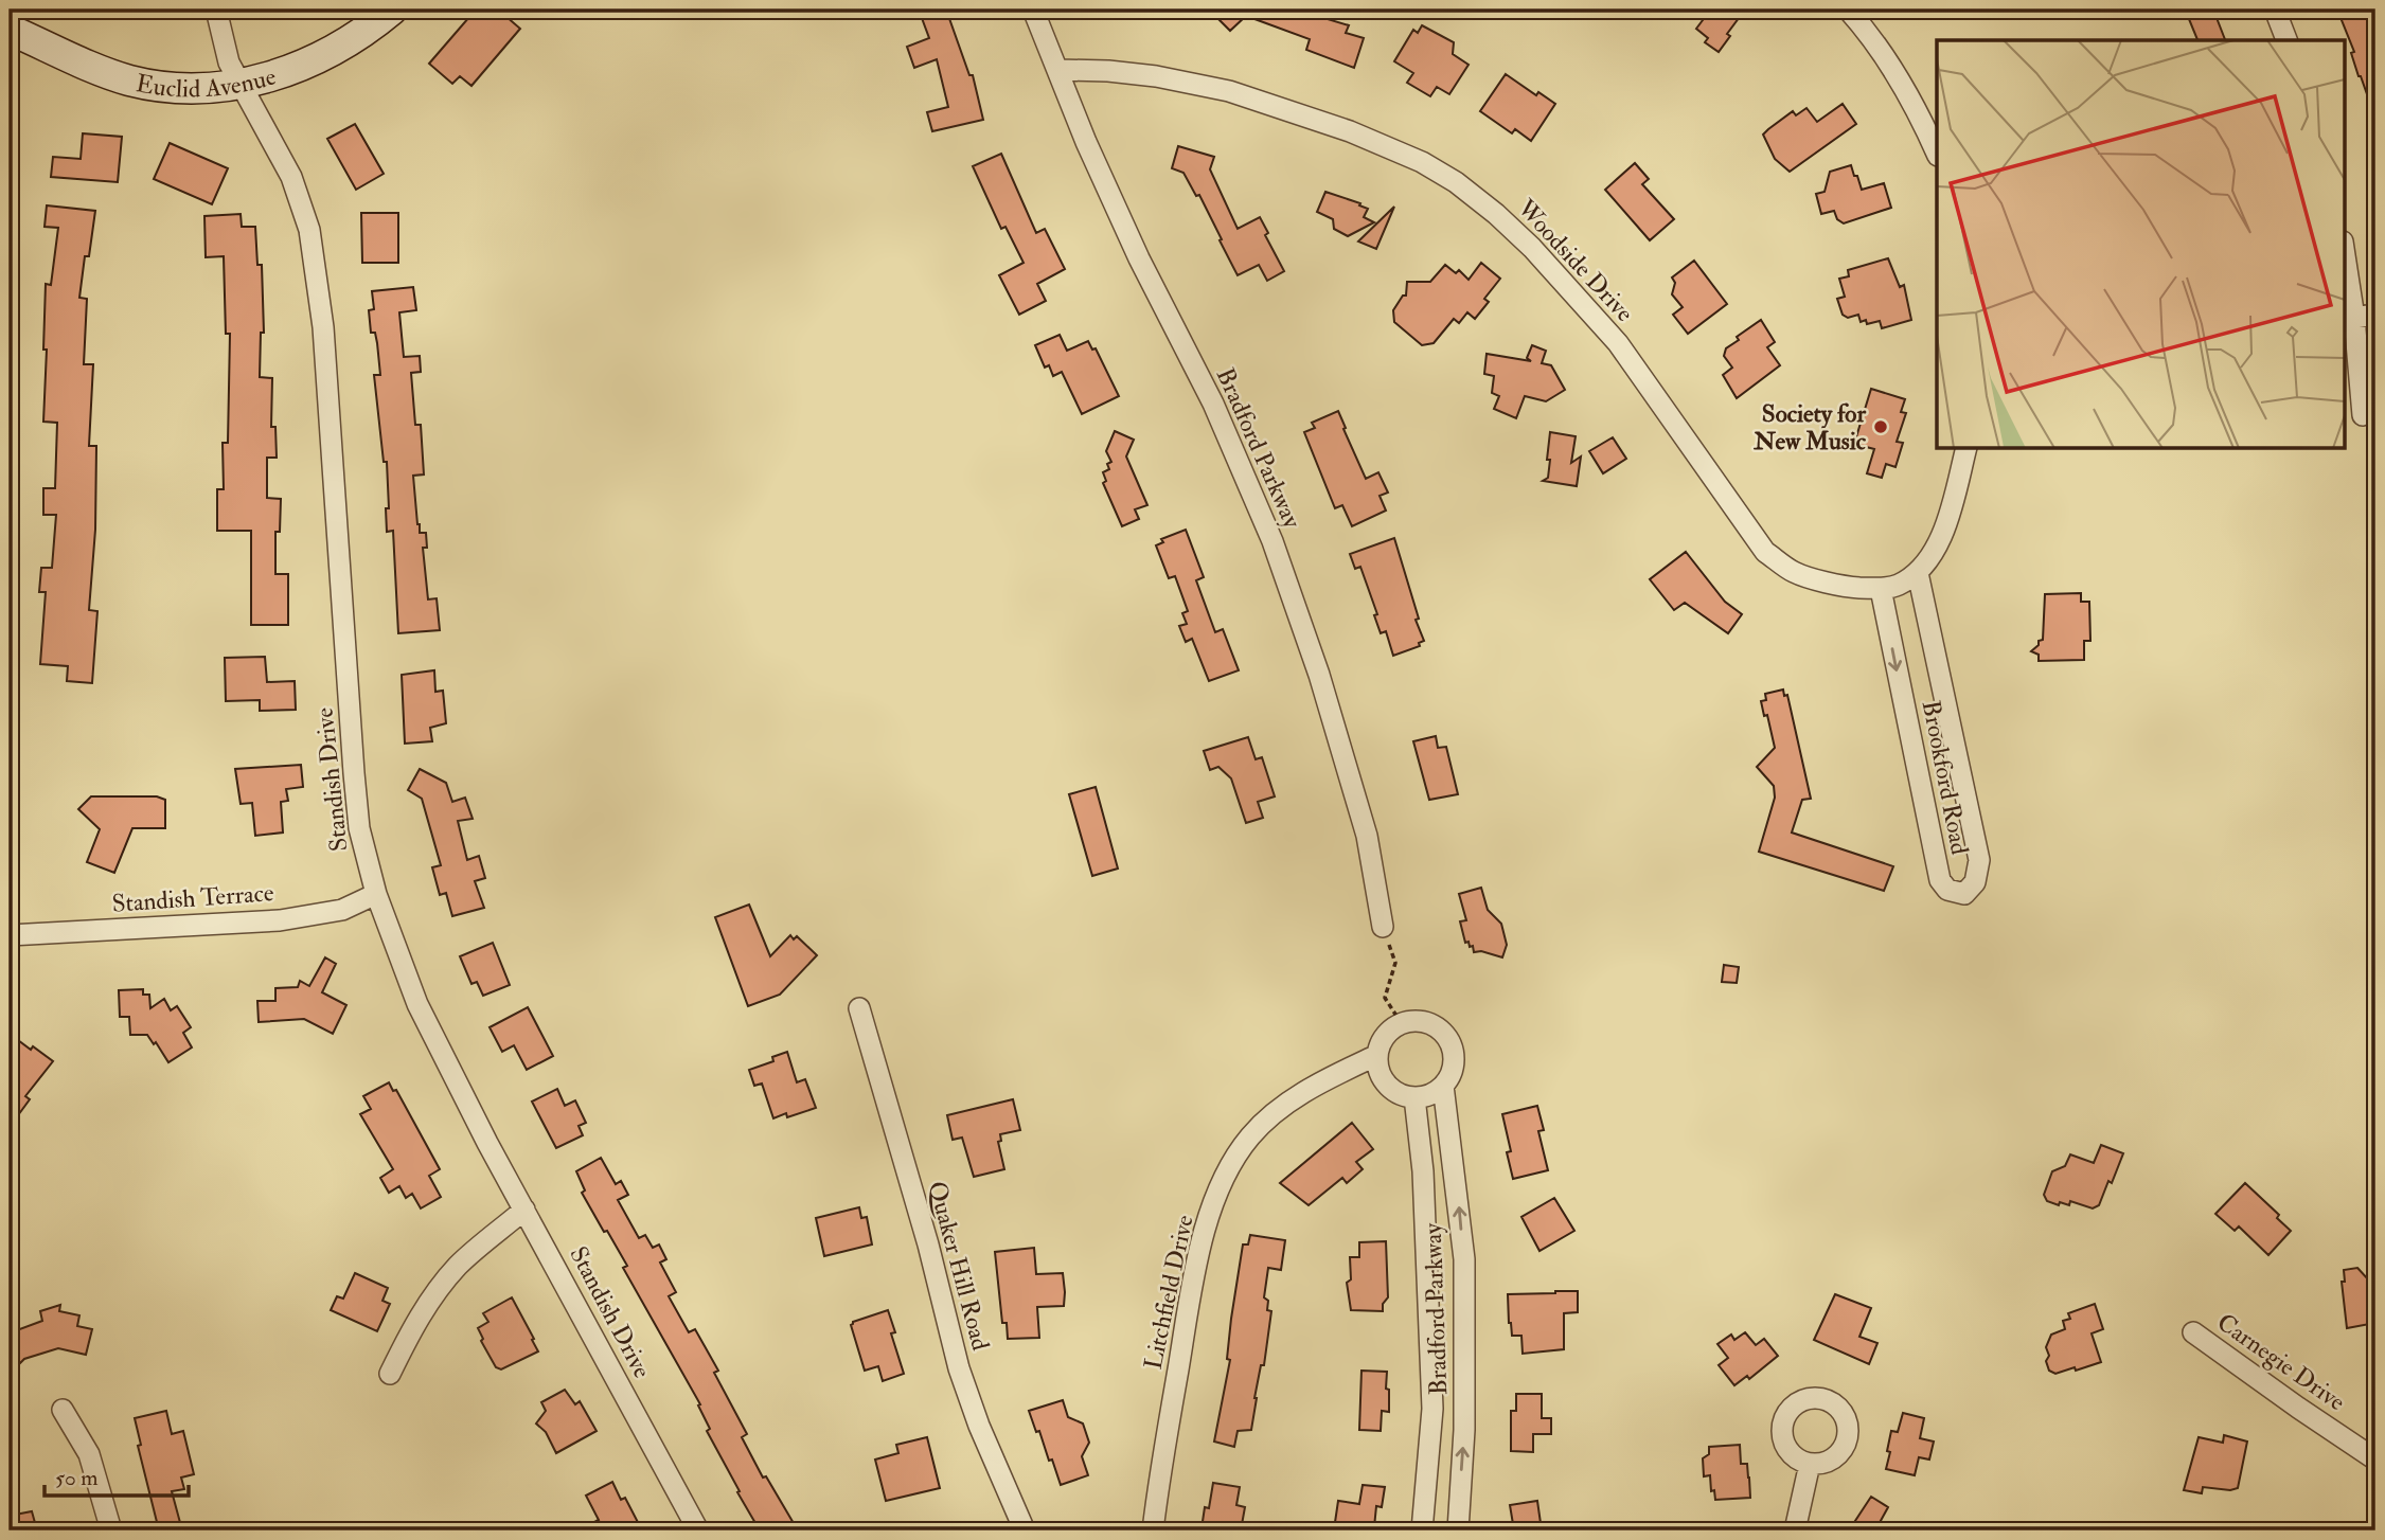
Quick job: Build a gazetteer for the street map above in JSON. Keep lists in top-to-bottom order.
{
  "streets": {
    "street": [
      "Euclid Avenue",
      "Woodside Drive",
      "Bradford Parkway",
      "Brookford Road",
      "Standish Drive",
      "Standish Terrace",
      "Quaker Hill Road",
      "Litchfield Drive",
      "Carnegie Drive"
    ]
  },
  "crossings": [
    ["Euclid Avenue", "Standish Drive"],
    ["Woodside Drive", "Bradford Parkway"],
    ["Woodside Drive", "Brookford Road"],
    ["Bradford Parkway", "Litchfield Drive"],
    ["Standish Drive", "Standish Terrace"]
  ],
  "places": ["Society for New Music"],
  "scale_bar": "50 m"
}
